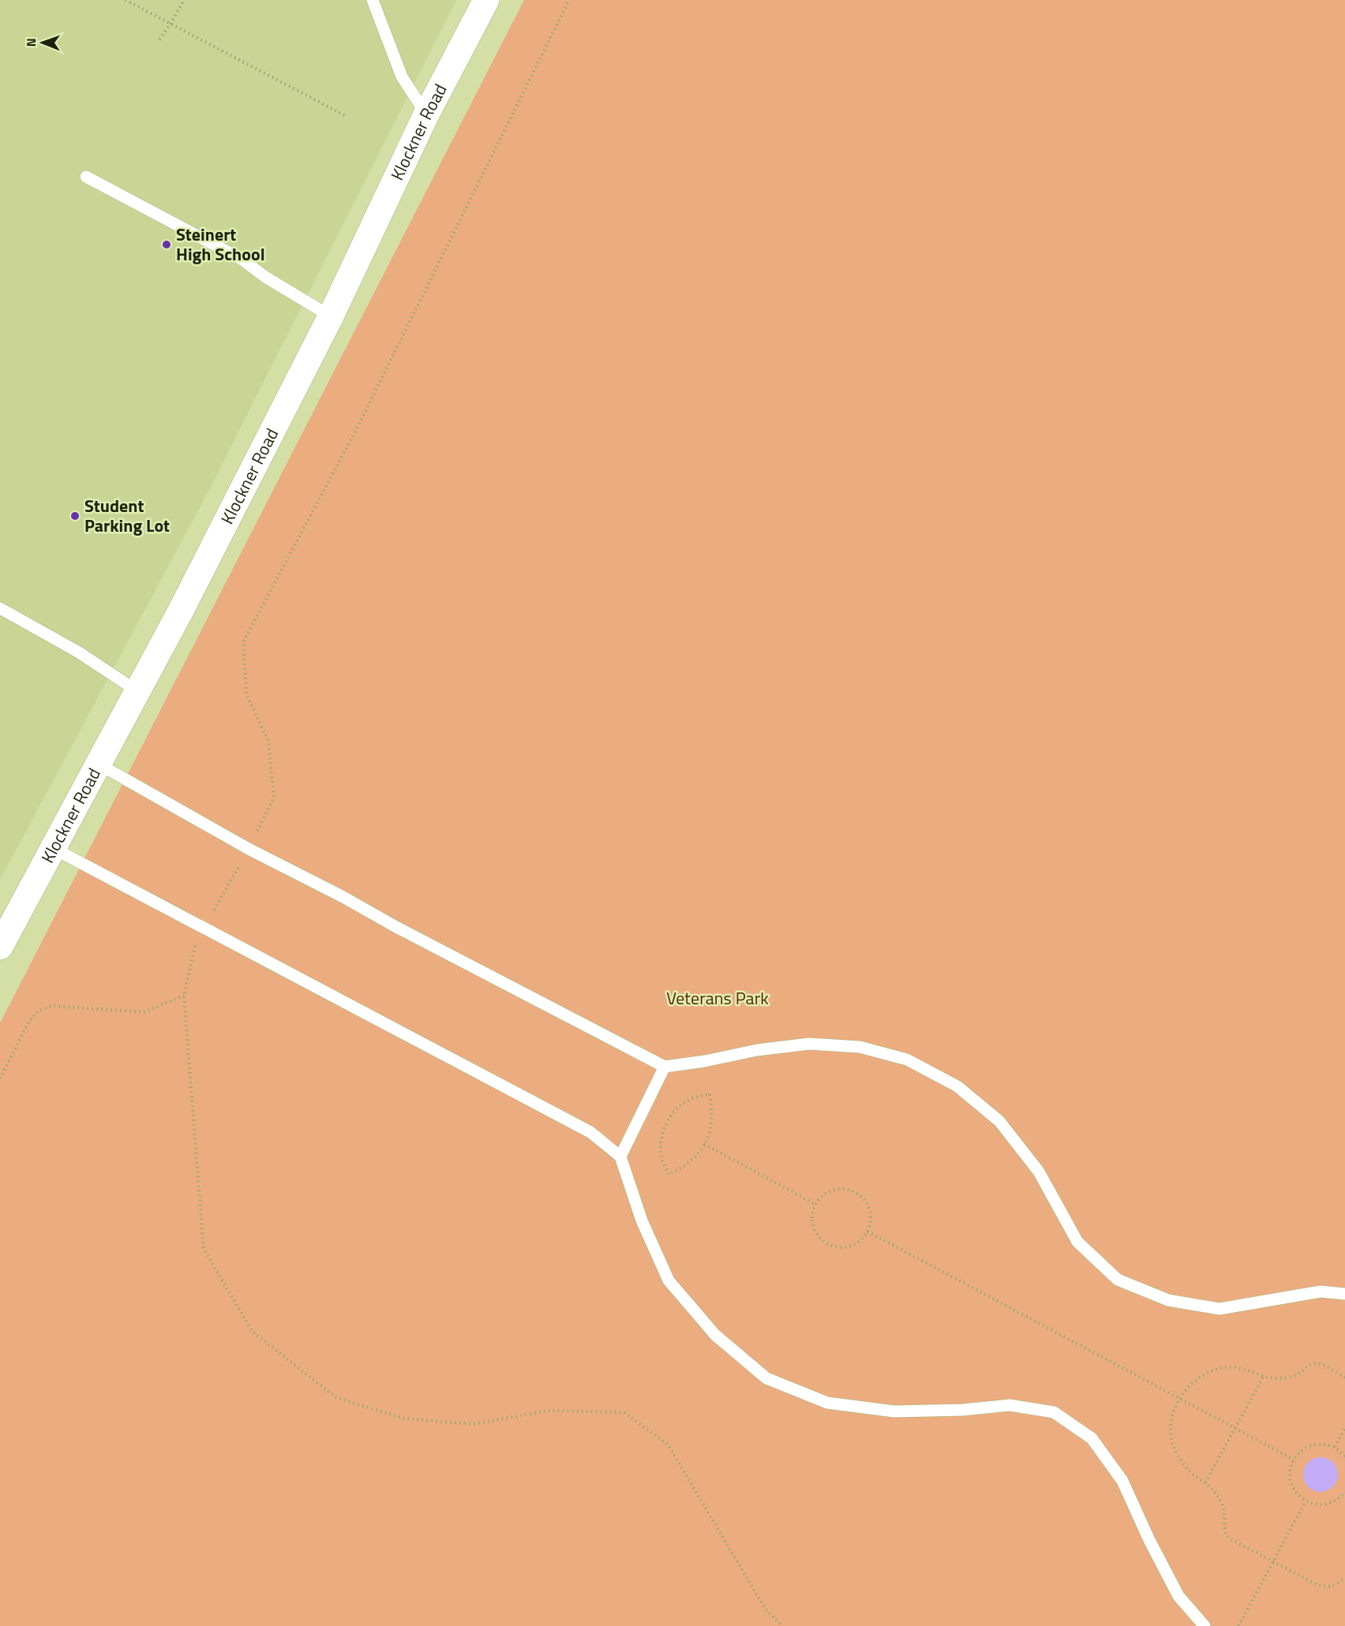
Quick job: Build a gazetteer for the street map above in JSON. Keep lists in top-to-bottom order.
{
  "streets": {
    "main road": ["Klockner Road"]
  },
  "parks": ["Veterans Park"],
  "places": ["Steinert High School", "Student Parking Lot"],
  "north": "left"
}
